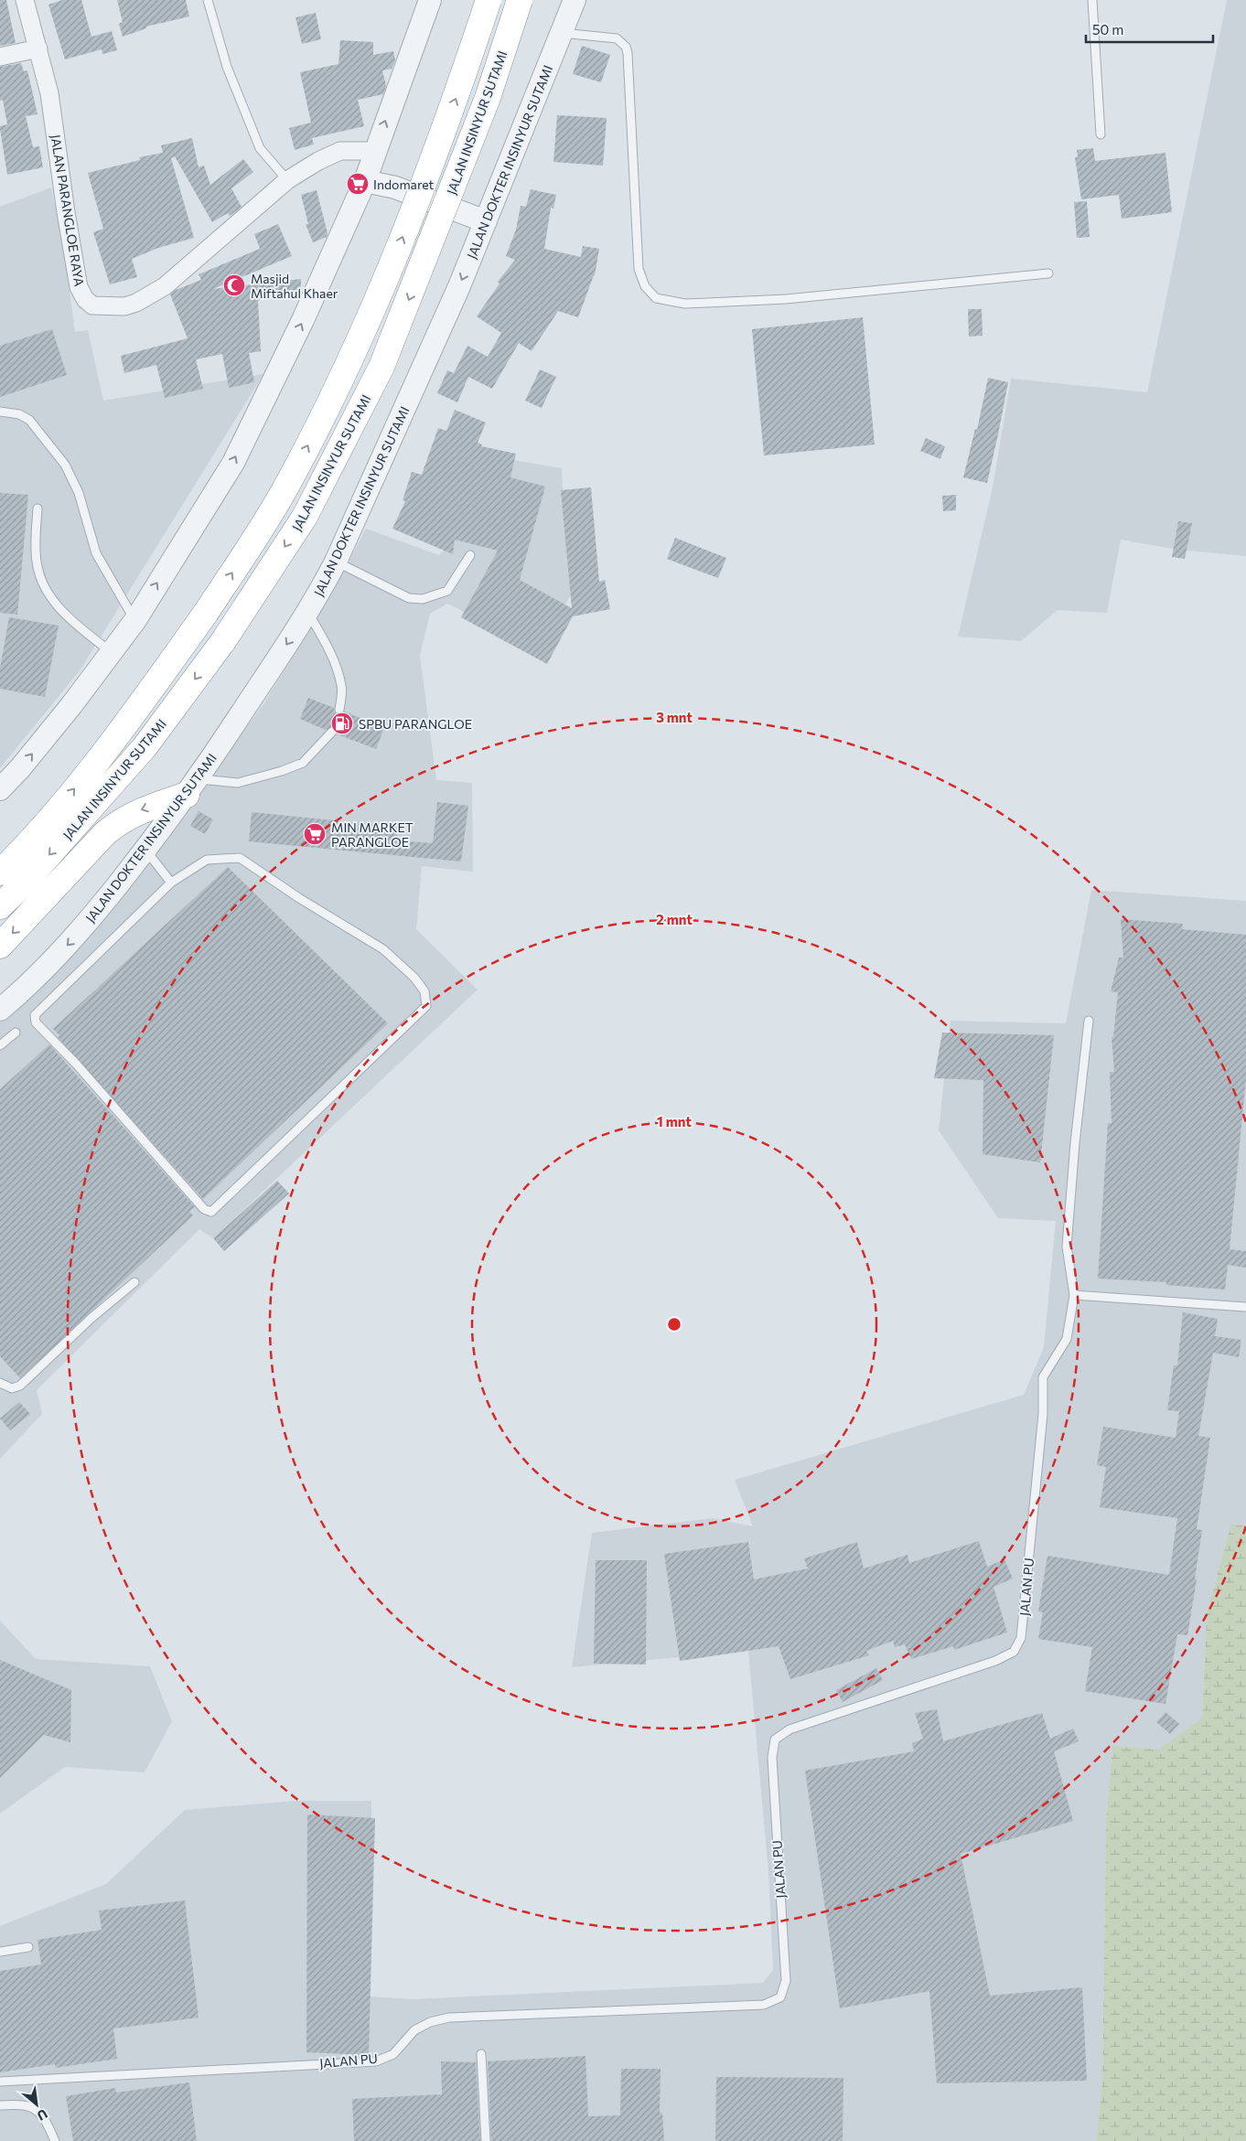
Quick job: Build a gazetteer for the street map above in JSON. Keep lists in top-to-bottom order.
{
  "streets": {
    "highway": ["JALAN INSINYUR SUTAMI"],
    "street": ["JALAN DOKTER INSINYUR SUTAMI", "JALAN PARANGLOE RAYA"],
    "lane": ["JALAN PU"]
  },
  "places": {
    "supermarket": ["Indomaret", "MIN MARKET PARANGLOE"],
    "mosque": ["Masjid Miftahul Khaer"],
    "fuel station": ["SPBU PARANGLOE"]
  },
  "scale_bar": "50 m",
  "north": "bottom right",
  "rings": ["3 mnt", "2 mnt", "1 mnt"]
}
